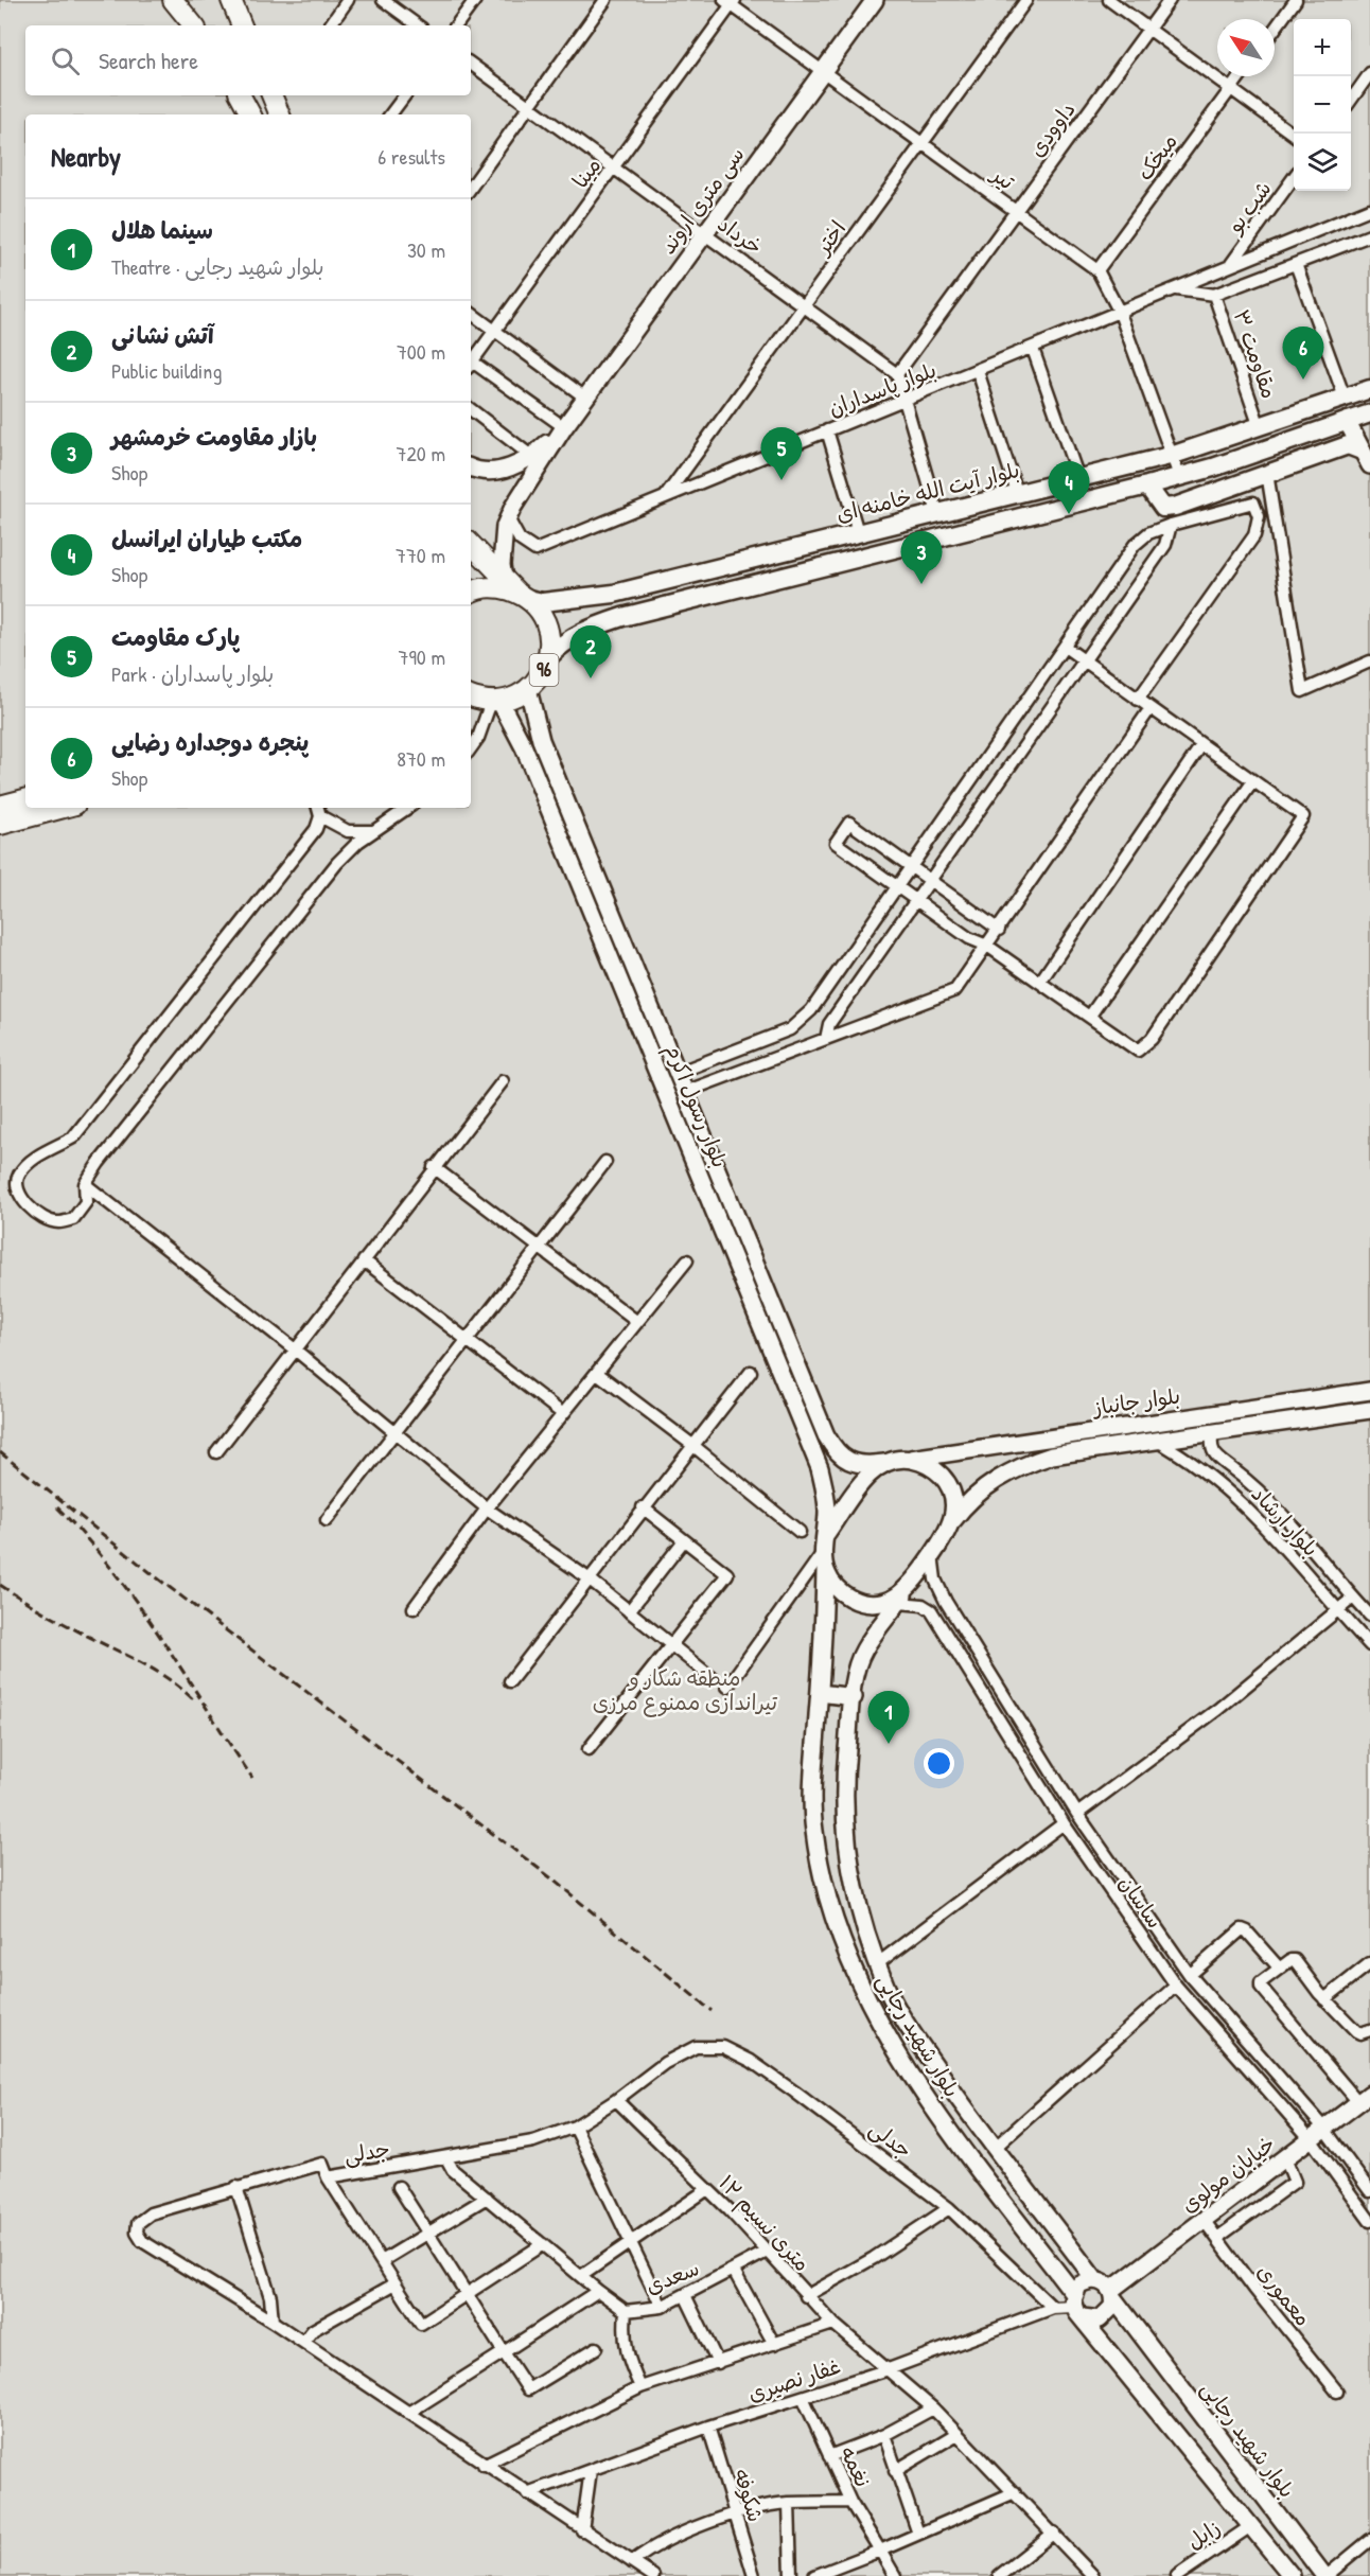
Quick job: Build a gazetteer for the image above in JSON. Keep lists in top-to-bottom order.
{
  "streets": {
    "highway": ["96"],
    "main road": [
      "سی متری اروند",
      "بلوار آیت الله خامنه ای",
      "بلوار رسول اکرم",
      "بلوار جانباز",
      "بلوار شهید رجایی",
      "خیابان مولوی"
    ],
    "street": [
      "داوودی",
      "میخک",
      "مینا",
      "تیر",
      "شب بو",
      "خرداد",
      "اختر",
      "مقاومت ۳",
      "بلوار پاسداران",
      "بلوار ارشاد",
      "ساسان",
      "جدلی",
      "۱۲ متری نسیم",
      "سعدی",
      "معموری",
      "غفار نصیری",
      "نغمه",
      "شکوفه",
      "زابل"
    ]
  },
  "crossings": [
    ["داوودی", "تیر"],
    ["داوودی", "خرداد"],
    ["میخک", "تیر"],
    ["مینا", "تیر"],
    ["مینا", "خرداد"],
    ["تیر", "سی متری اروند"],
    ["تیر", "اختر"],
    ["تیر", "بلوار پاسداران"],
    ["تیر", "بلوار آیت الله خامنه ای"],
    ["سی متری اروند", "خرداد"],
    ["شب بو", "بلوار پاسداران"],
    ["خرداد", "اختر"],
    ["اختر", "بلوار پاسداران"],
    ["مقاومت ۳", "بلوار آیت الله خامنه ای"],
    ["بلوار آیت الله خامنه ای", "96"],
    ["96", "بلوار رسول اکرم"],
    ["بلوار رسول اکرم", "بلوار جانباز"],
    ["بلوار رسول اکرم", "ساسان"],
    ["بلوار رسول اکرم", "بلوار شهید رجایی"],
    ["بلوار جانباز", "بلوار ارشاد"],
    ["بلوار جانباز", "ساسان"],
    ["بلوار جانباز", "بلوار شهید رجایی"],
    ["ساسان", "بلوار شهید رجایی"],
    ["ساسان", "خیابان مولوی"],
    ["بلوار شهید رجایی", "خیابان مولوی"],
    ["بلوار شهید رجایی", "غفار نصیری"],
    ["بلوار شهید رجایی", "زابل"],
    ["جدلی", "۱۲ متری نسیم"],
    ["جدلی", "غفار نصیری"],
    ["خیابان مولوی", "معموری"],
    ["خیابان مولوی", "غفار نصیری"],
    ["۱۲ متری نسیم", "سعدی"],
    ["۱۲ متری نسیم", "غفار نصیری"],
    ["غفار نصیری", "نغمه"],
    ["غفار نصیری", "شکوفه"]
  ],
  "parks": ["منطقه شکار و تیراندازی ممنوع مرزی"],
  "north": "top left",
  "page": {
    "map_buttons": ["+", "−"],
    "search": "Search here",
    "heading": ["Nearby", "6 results"],
    "list": [
      {
        "mark": "1",
        "name": "سینما هلال",
        "note": "Theatre · بلوار شهید رجایی",
        "value": "30 m"
      },
      {
        "mark": "2",
        "name": "آتش نشانی",
        "note": "Public building",
        "value": "700 m"
      },
      {
        "mark": "3",
        "name": "بازار مقاومت خرمشهر",
        "note": "Shop",
        "value": "720 m"
      },
      {
        "mark": "4",
        "name": "مكتب طياران ايرانسل",
        "note": "Shop",
        "value": "770 m"
      },
      {
        "mark": "5",
        "name": "پارک مقاومت",
        "note": "Park · بلوار پاسداران",
        "value": "790 m"
      },
      {
        "mark": "6",
        "name": "پنجره دوجداره رضایی",
        "note": "Shop",
        "value": "870 m"
      }
    ],
    "pins": [
      "6",
      "5",
      "4",
      "3",
      "2",
      "1"
    ]
  }
}
